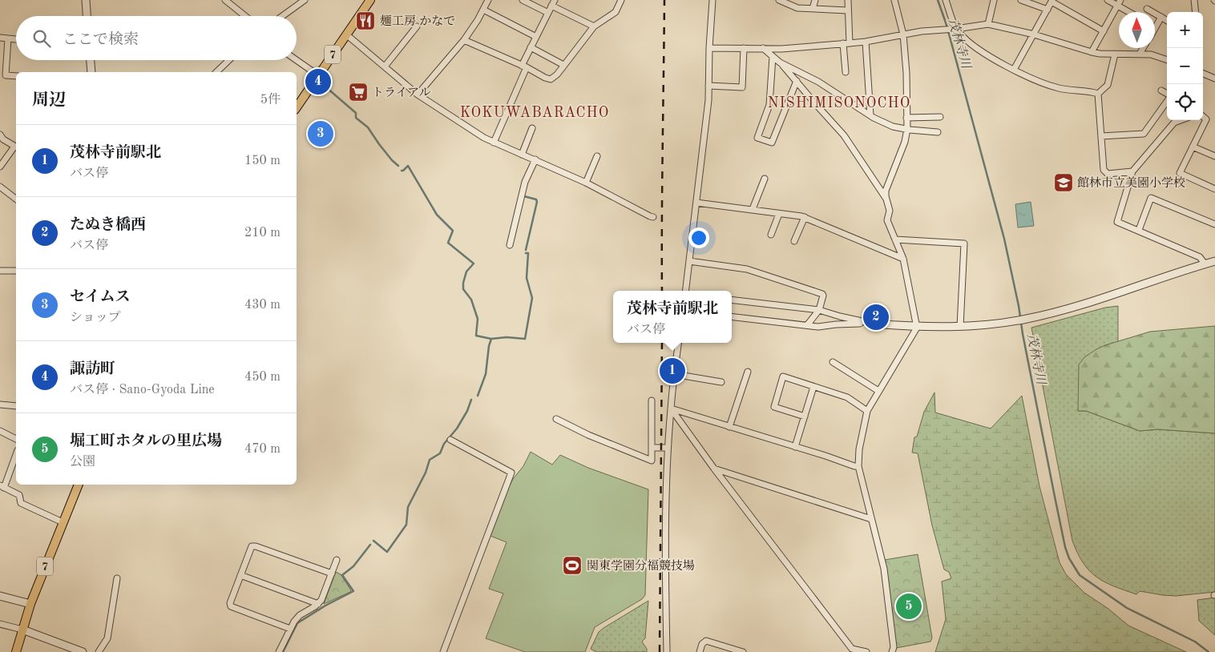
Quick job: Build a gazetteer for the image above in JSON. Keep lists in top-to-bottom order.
{
  "streets": {
    "main road": ["7"]
  },
  "districts": ["NISHIMISONOCHO", "KOKUWABARACHO"],
  "water": ["茂林寺川"],
  "places": {
    "restaurant": ["麺工房 かなで"],
    "supermarket": ["トライアル"],
    "school or university": ["館林市立美園小学校"],
    "sports": ["関東学園分福競技場"]
  },
  "north": "top",
  "page": {
    "map_buttons": ["+", "−"],
    "search": "ここで検索",
    "pins": [
      "4",
      "3",
      "2",
      "1",
      "5"
    ],
    "heading": ["周辺", "5件"],
    "list": [
      {
        "mark": "1",
        "name": "茂林寺前駅北",
        "note": "バス停",
        "value": "150 m"
      },
      {
        "mark": "2",
        "name": "たぬき橋西",
        "note": "バス停",
        "value": "210 m"
      },
      {
        "mark": "3",
        "name": "セイムス",
        "note": "ショップ",
        "value": "430 m"
      },
      {
        "mark": "4",
        "name": "諏訪町",
        "note": "バス停 · Sano-Gyoda Line",
        "value": "450 m"
      },
      {
        "mark": "5",
        "name": "堀工町ホタルの里広場",
        "note": "公園",
        "value": "470 m"
      }
    ],
    "popup": ["茂林寺前駅北", "バス停"]
  }
}
